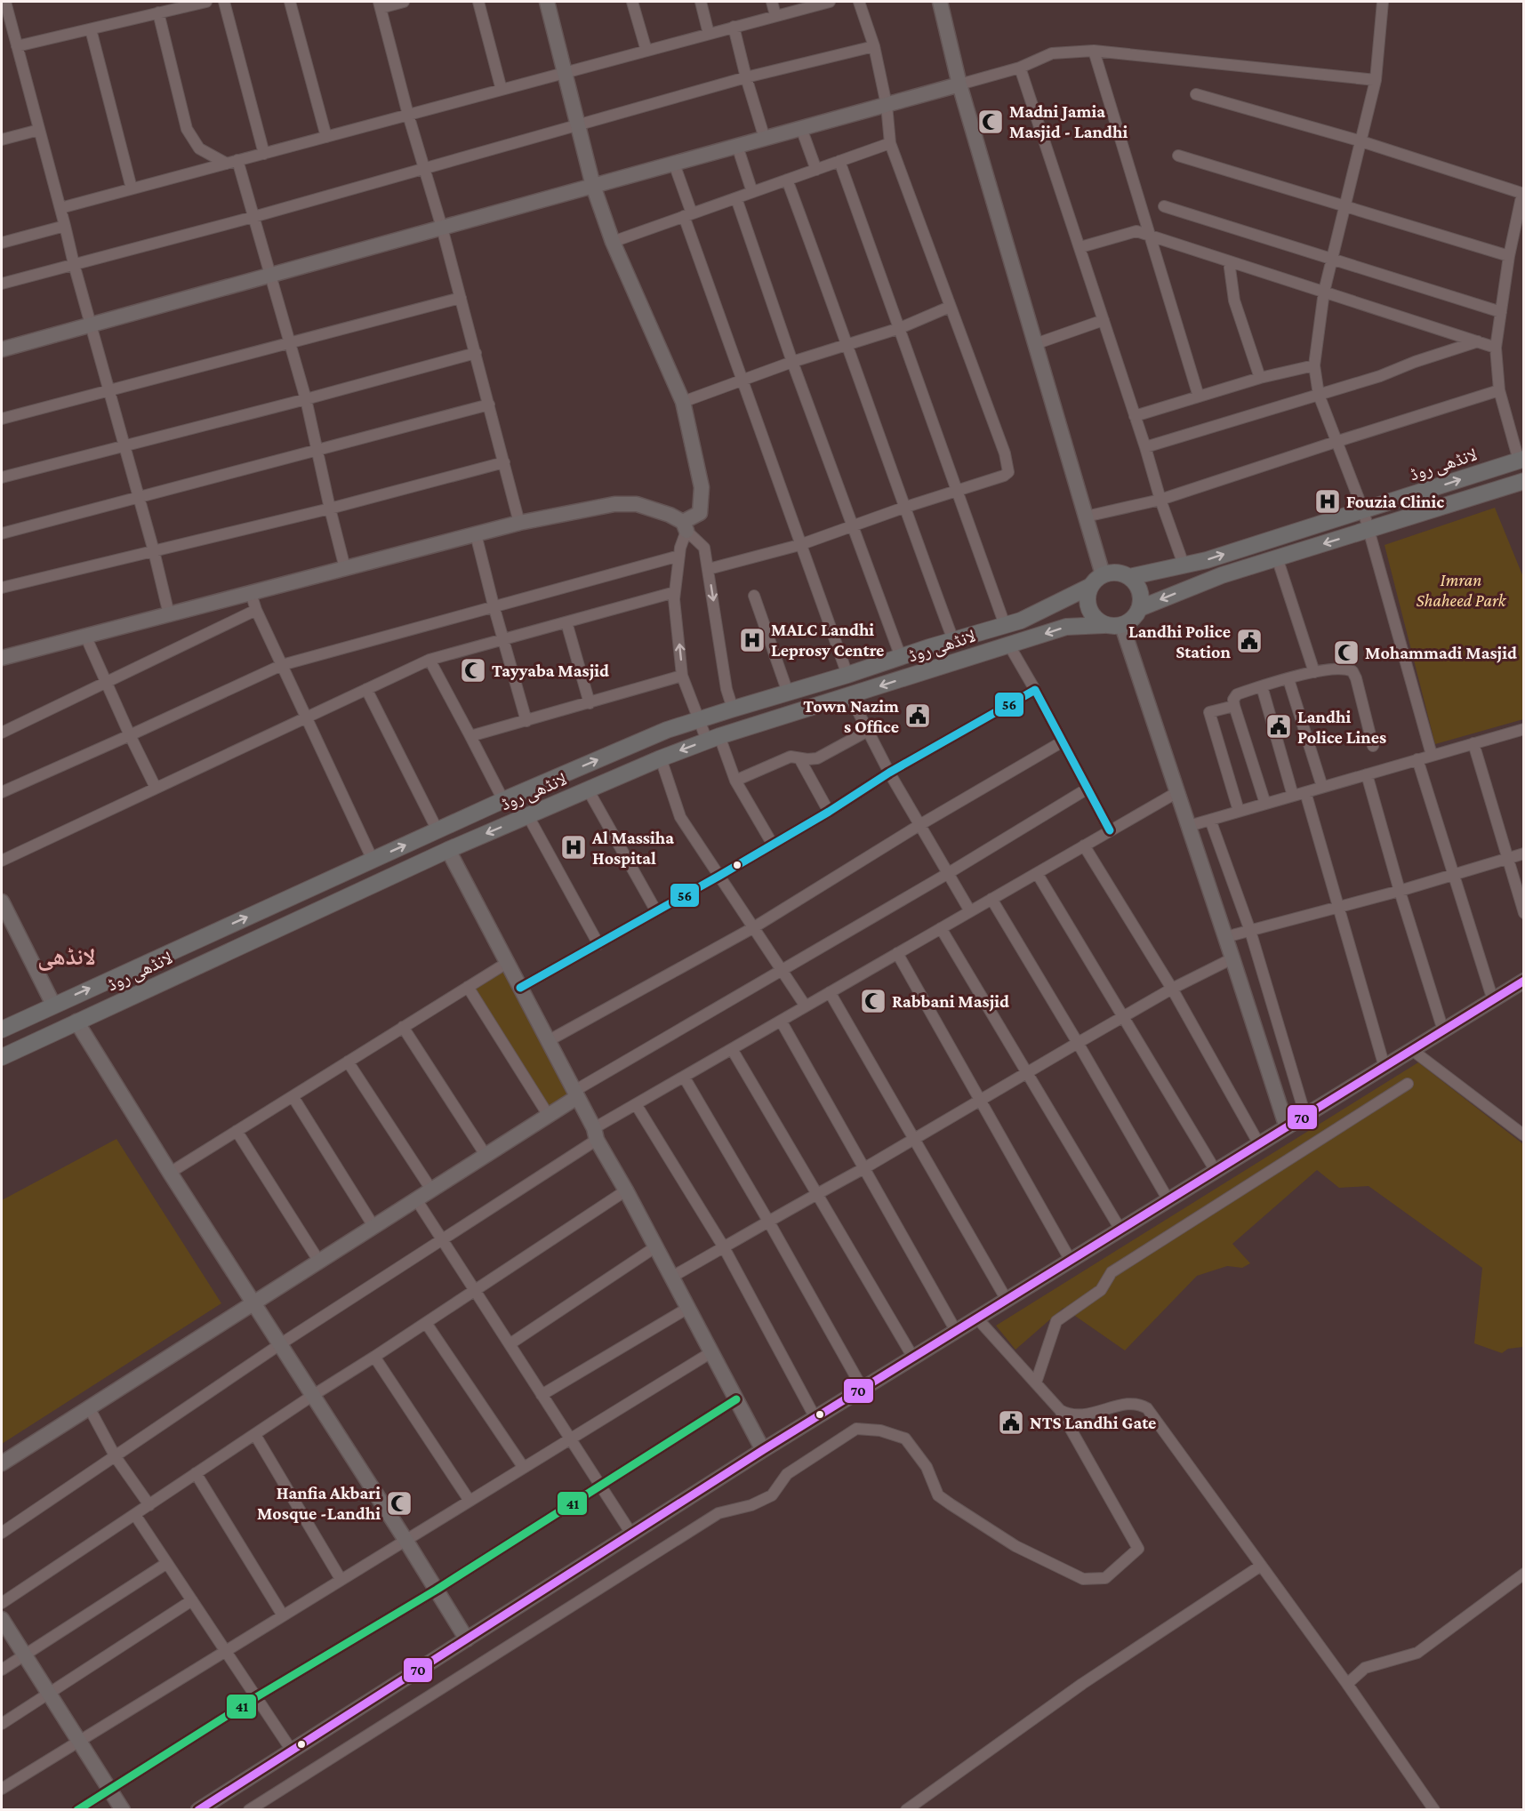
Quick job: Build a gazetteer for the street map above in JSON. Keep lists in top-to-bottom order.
{
  "streets": {
    "main road": ["لانڈھی روڈ"]
  },
  "districts": ["لانڈھی"],
  "parks": ["Imran Shaheed Park"],
  "places": {
    "mosque": [
      "Madni Jamia Masjid - Landhi",
      "Mohammadi Masjid",
      "Tayyaba Masjid",
      "Rabbani Masjid",
      "Hanfia Akbari Mosque -Landhi"
    ],
    "hospital": ["Fouzia Clinic", "MALC Landhi Leprosy Centre", "Al Massiha Hospital"],
    "public building": [
      "Landhi Police Station",
      "Town Nazim s Office",
      "Landhi Police Lines",
      "NTS Landhi Gate"
    ]
  },
  "lines": ["transit line 56", "transit line 70", "transit line 41"]
}
